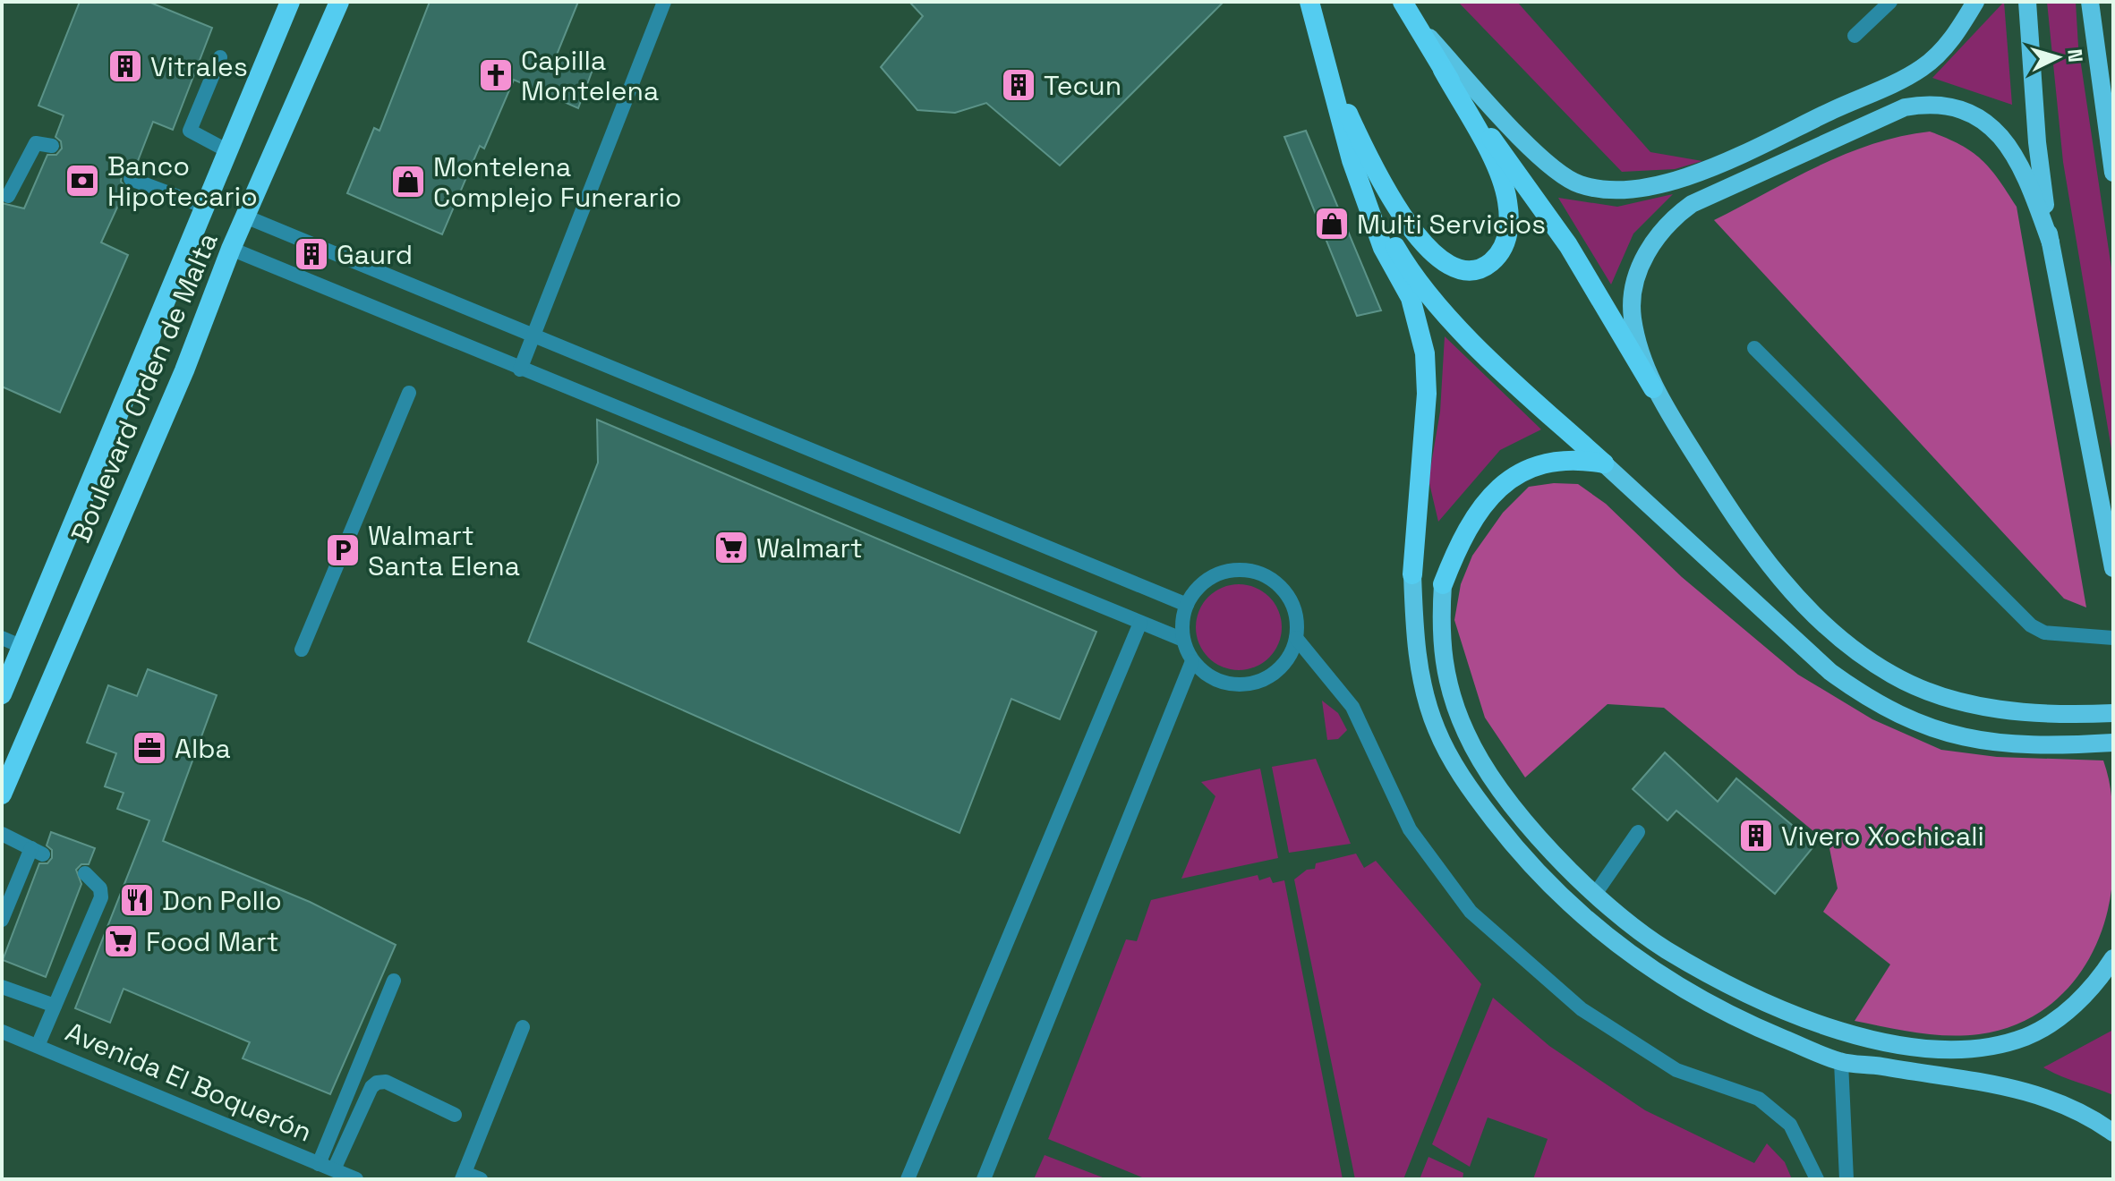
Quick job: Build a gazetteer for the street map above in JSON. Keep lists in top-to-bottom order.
{
  "streets": {
    "highway": ["Boulevard Orden de Malta"],
    "street": ["Avenida El Boquerón"]
  },
  "places": {
    "building": [
      "Vitrales",
      "Tecun",
      "Gaurd",
      "Vivero Xochicali"
    ],
    "church": ["Capilla Montelena"],
    "bank": ["Banco Hipotecario"],
    "shop": ["Montelena Complejo Funerario", "Multi Servicios"],
    "supermarket": ["Walmart", "Food Mart"],
    "parking": ["Walmart Santa Elena"],
    "office": ["Alba"],
    "restaurant": ["Don Pollo"]
  },
  "north": "right"
}
